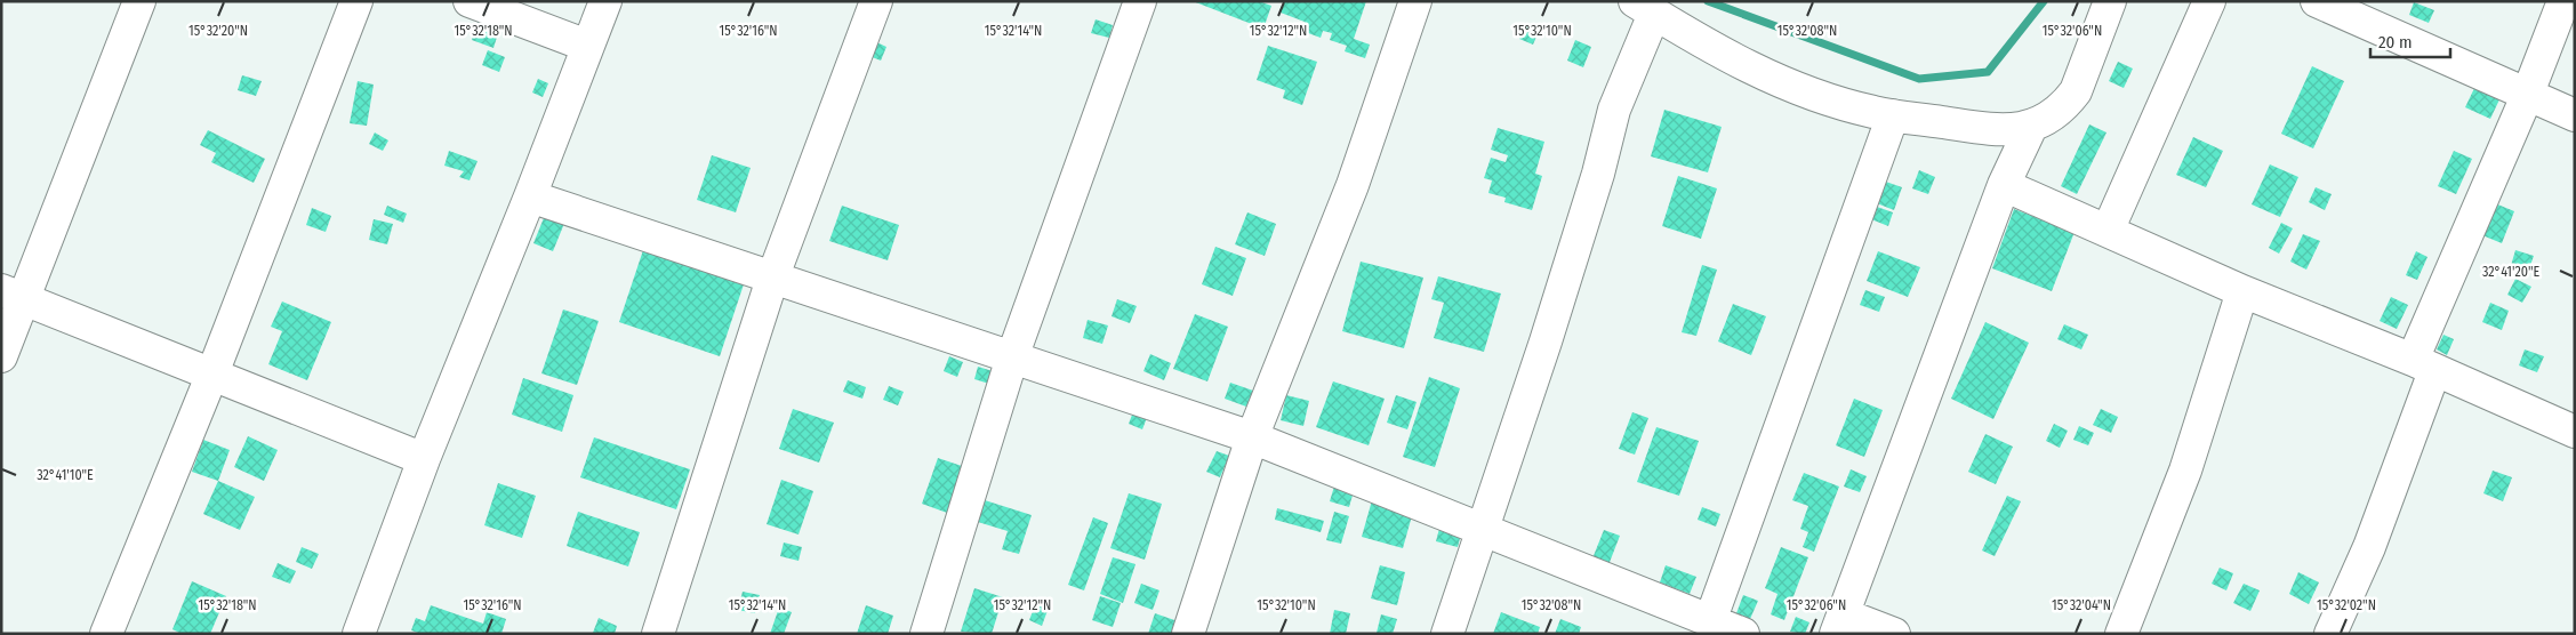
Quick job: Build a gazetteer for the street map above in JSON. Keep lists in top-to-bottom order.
{
  "scale_bar": "20 m",
  "coordinates": [
    "15°32'18\"N",
    "15°32'20\"N",
    "15°32'16\"N",
    "15°32'14\"N",
    "15°32'12\"N",
    "15°32'10\"N",
    "15°32'08\"N",
    "15°32'06\"N",
    "32°41'20\"E",
    "32°41'10\"E",
    "15°32'04\"N",
    "15°32'02\"N"
  ]
}
